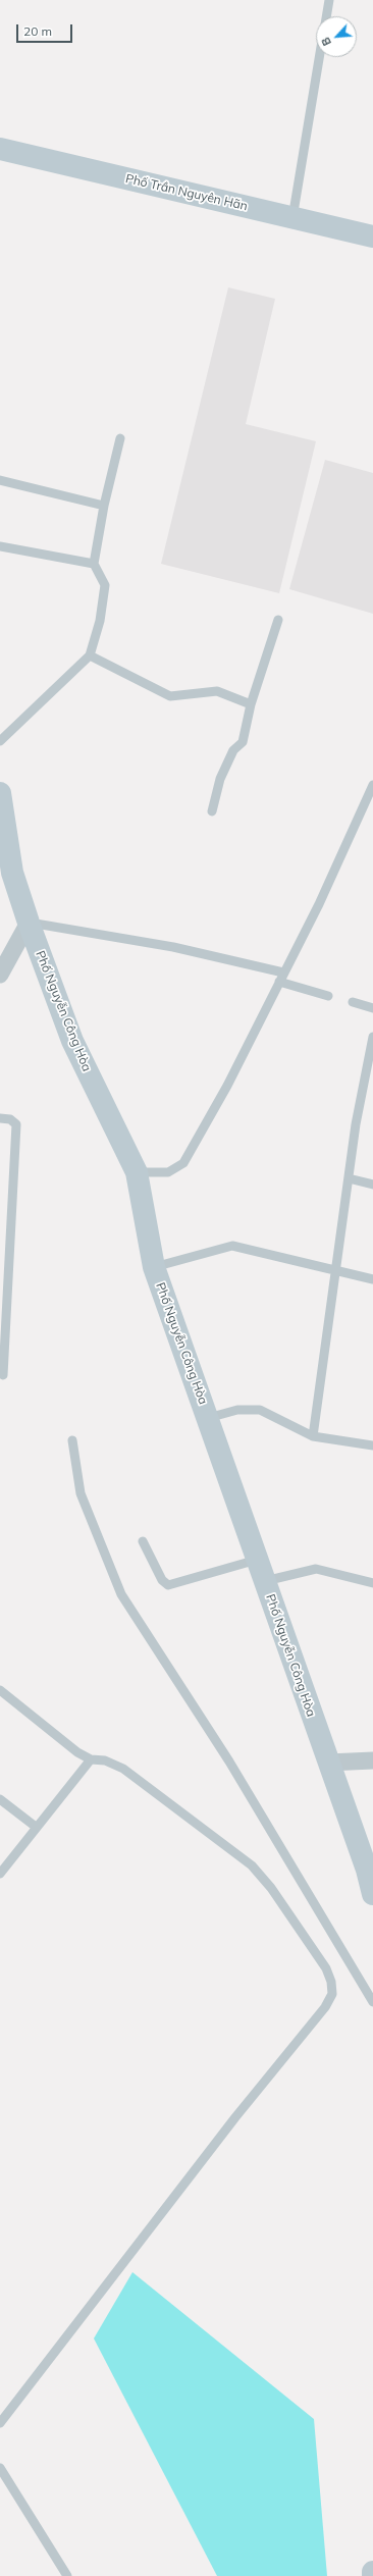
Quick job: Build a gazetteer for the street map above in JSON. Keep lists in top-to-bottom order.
{
  "streets": {
    "street": ["Phố Trần Nguyên Hãn", "Phố Nguyễn Công Hòa"]
  },
  "scale_bar": "20 m",
  "north": "bottom left"
}
